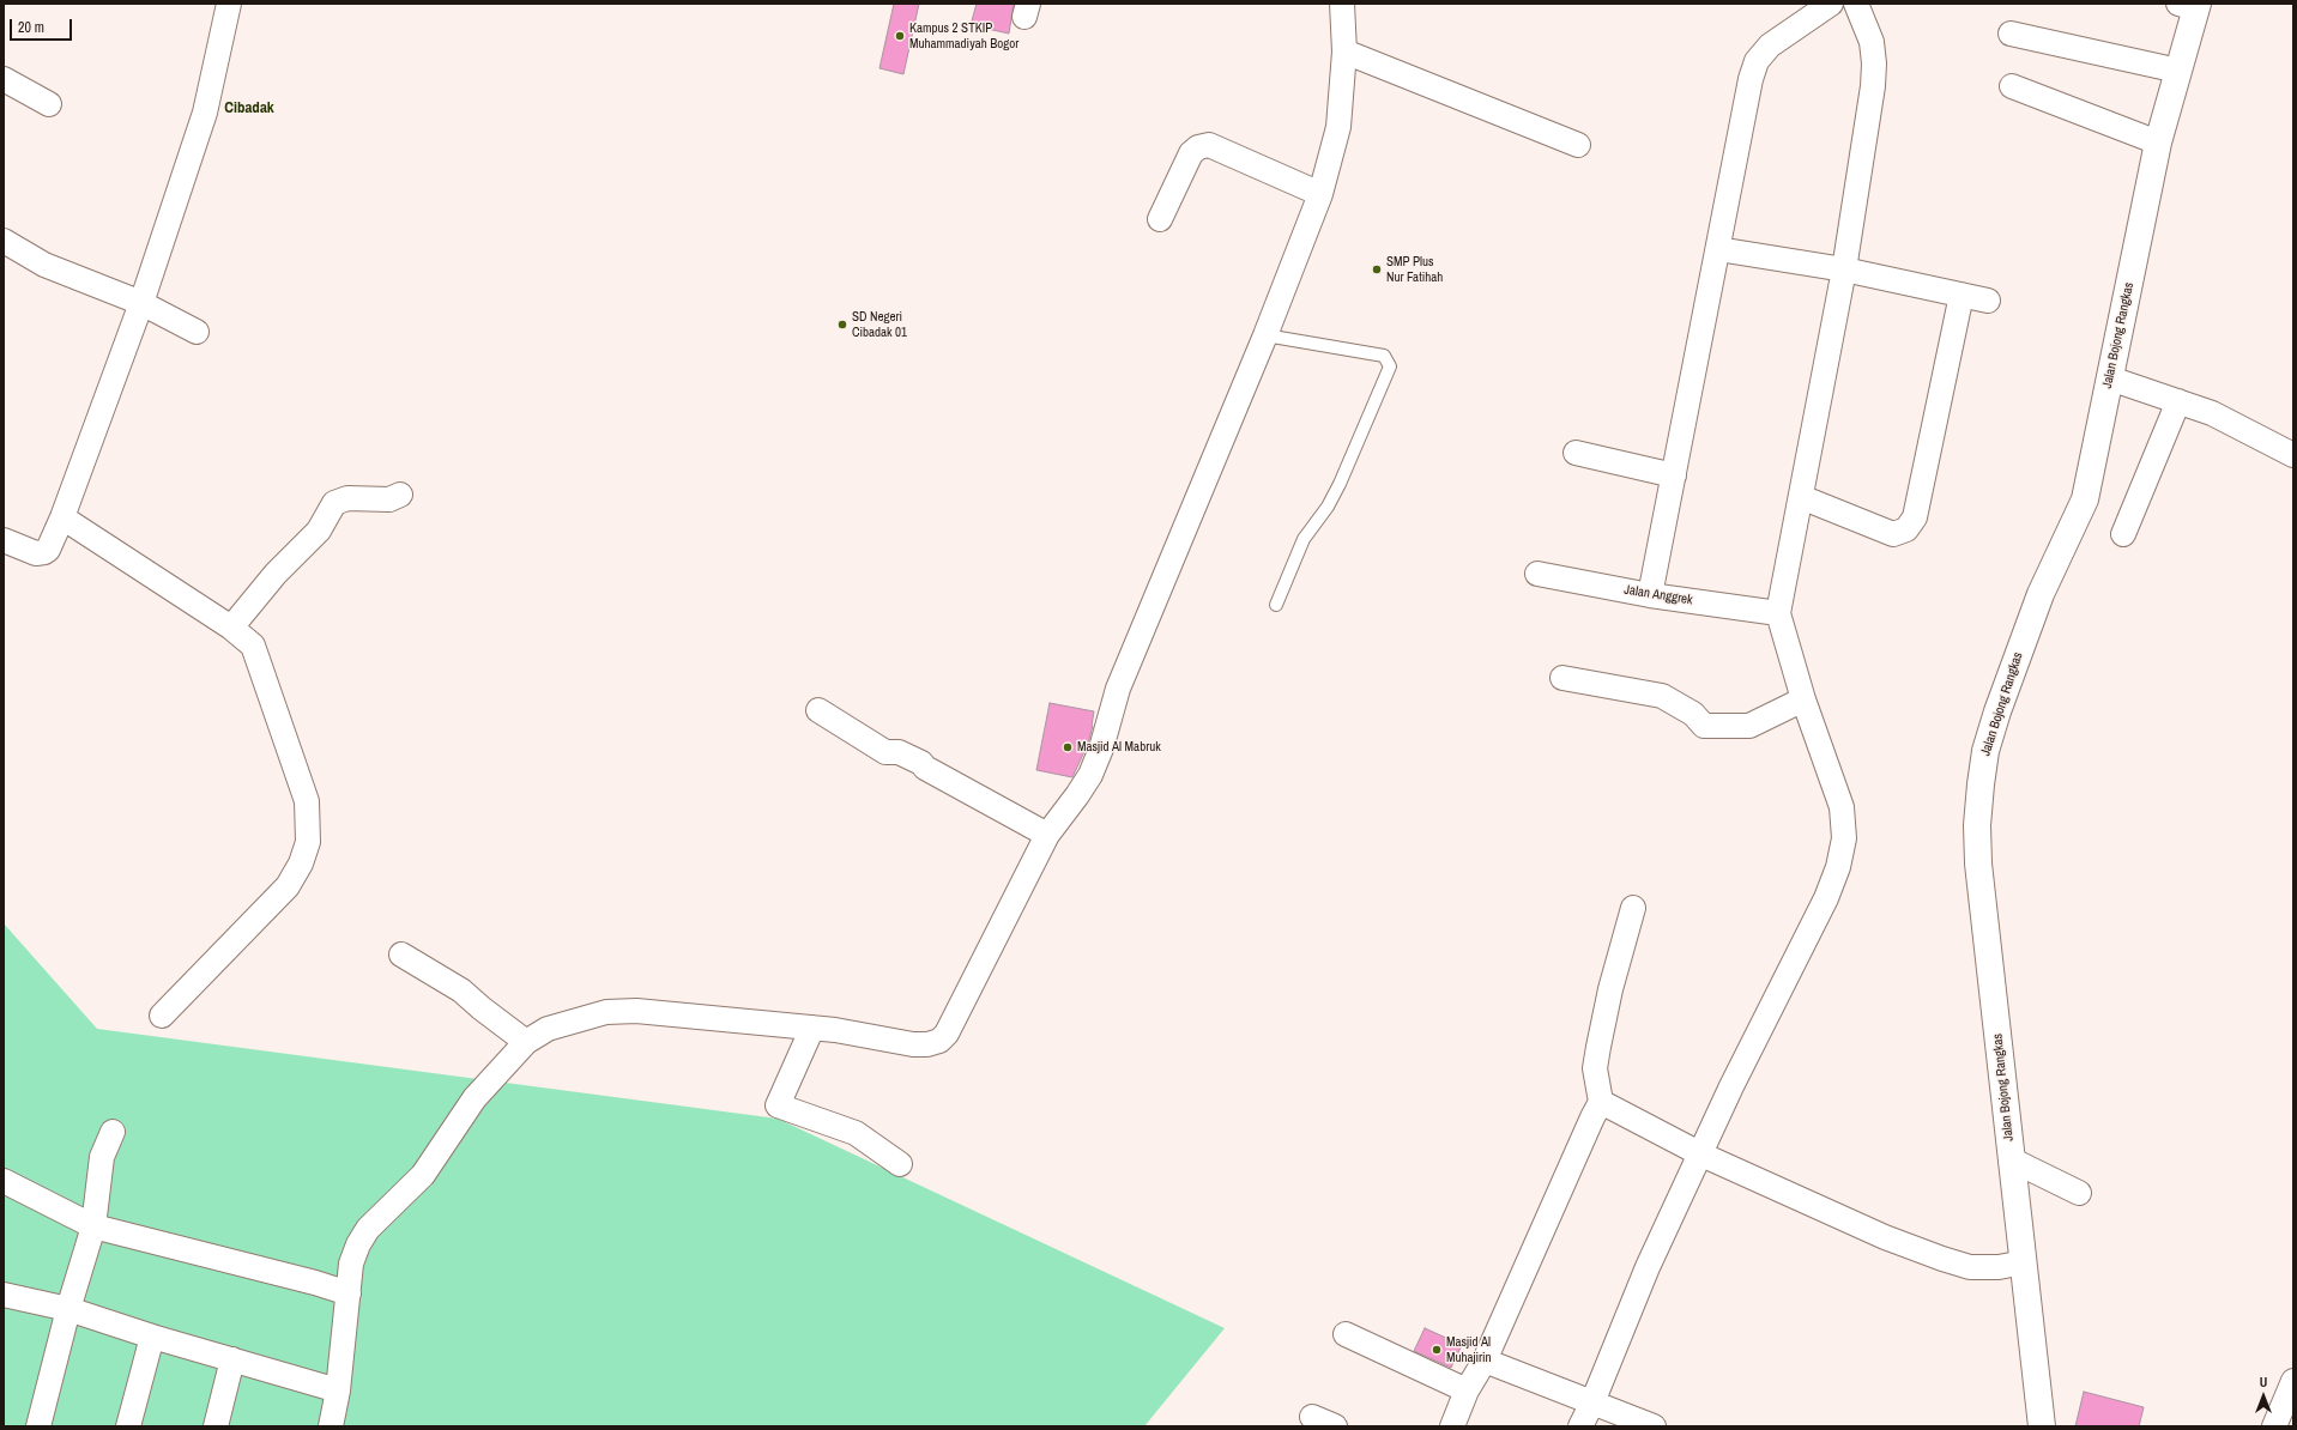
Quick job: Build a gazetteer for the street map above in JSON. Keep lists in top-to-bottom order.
{
  "streets": {
    "main road": ["Jalan Bojong Rangkas"],
    "street": ["Jalan Anggrek"]
  },
  "districts": ["Cibadak"],
  "places": [
    "Kampus 2 STKIP Muhammadiyah Bogor",
    "SMP Plus Nur Fatihah",
    "SD Negeri Cibadak 01",
    "Masjid Al Mabruk",
    "Masjid Al Muhajirin"
  ],
  "scale_bar": "20 m",
  "north": "top"
}
